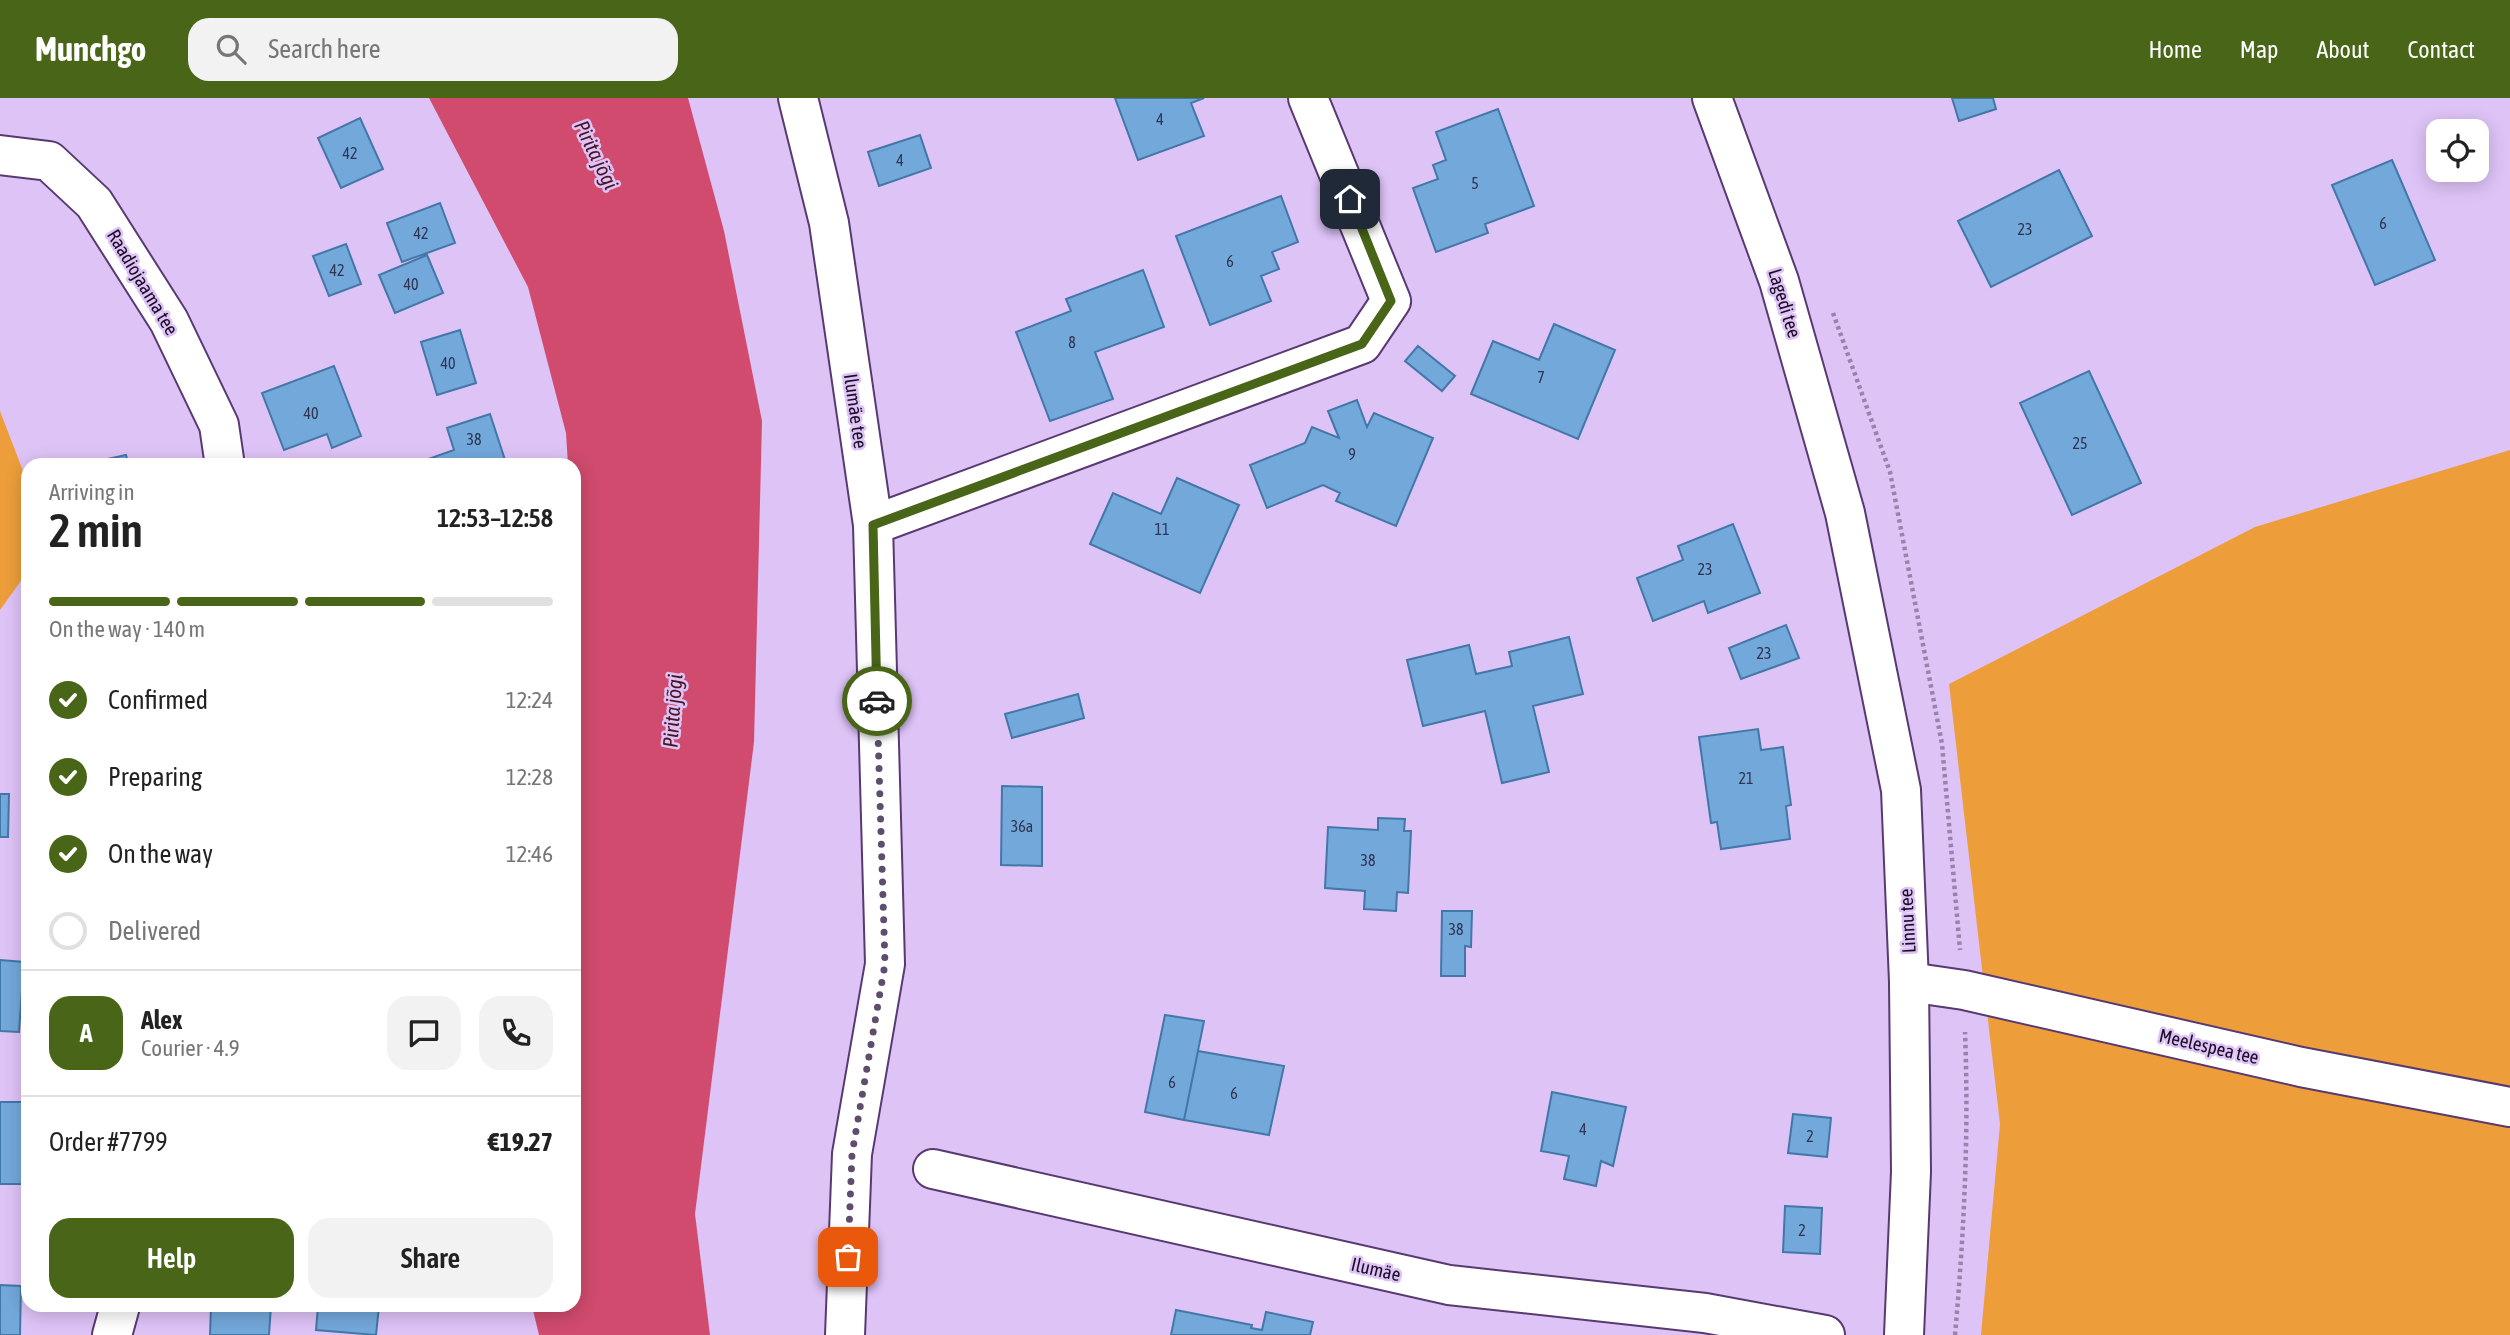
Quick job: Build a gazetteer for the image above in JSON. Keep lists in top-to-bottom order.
{
  "streets": {
    "street": [
      "Raadiojaama tee",
      "Lagedi tee",
      "Ilumäe tee",
      "Linnu tee",
      "Meelespea tee",
      "Ilumäe"
    ]
  },
  "crossings": [
    ["Lagedi tee", "Linnu tee"],
    ["Linnu tee", "Meelespea tee"]
  ],
  "water": ["Pirita jõgi"],
  "house_numbers": [
    "4",
    "42",
    "4",
    "5",
    "6",
    "23",
    "42",
    "6",
    "42",
    "40",
    "8",
    "40",
    "7",
    "40",
    "38",
    "25",
    "9",
    "11",
    "23",
    "23",
    "21",
    "36a",
    "38",
    "38",
    "6",
    "6",
    "4",
    "2",
    "2"
  ],
  "page": {
    "header": "Munchgo",
    "search": "Search here",
    "nav": [
      "Home",
      "Map",
      "About",
      "Contact"
    ],
    "heading": ["2 min", "Arriving in", "12:53–12:58"],
    "panel": [
      "Alex",
      "Courier · 4.9",
      "Order #7799",
      "€19.27"
    ],
    "bar": "On the way · 140 m",
    "list": [
      ["Confirmed", "12:24"],
      ["Preparing", "12:28"],
      ["On the way", "12:46"],
      "Delivered"
    ],
    "round": "A",
    "buttons": ["Help", "Share"]
  }
}
